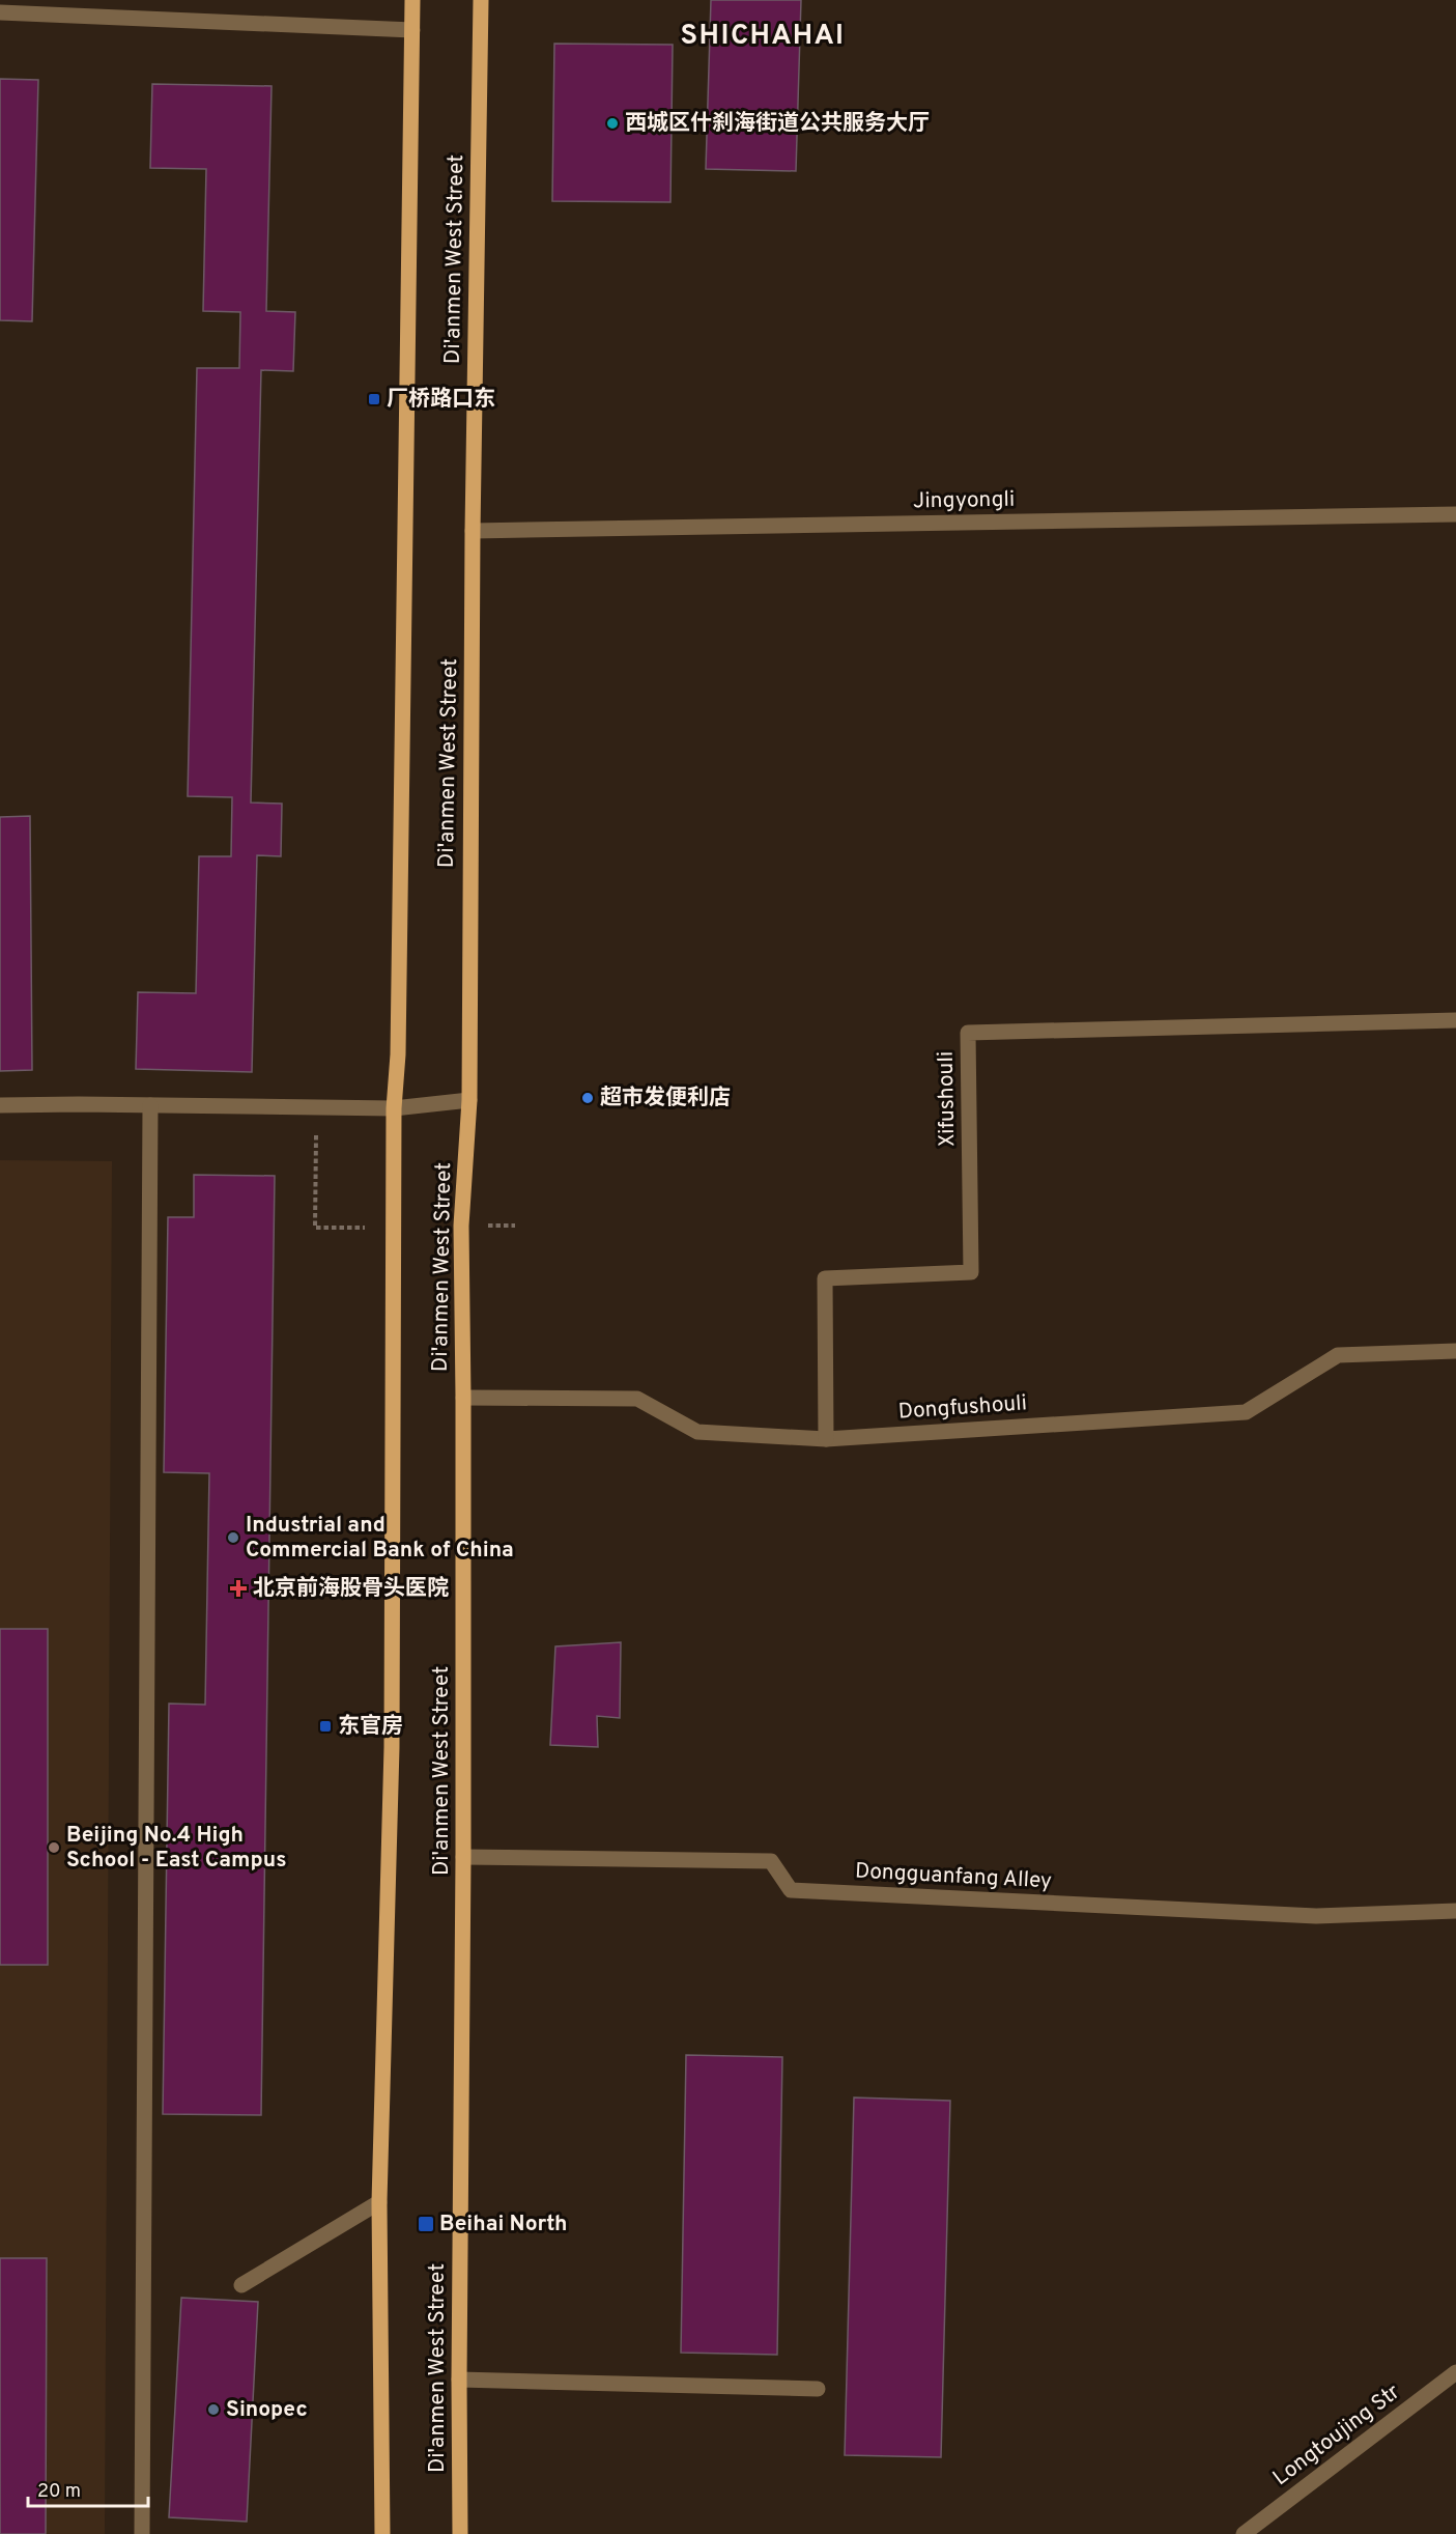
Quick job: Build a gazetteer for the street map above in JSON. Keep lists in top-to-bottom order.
{
  "streets": {
    "main road": ["Di'anmen West Street"],
    "street": [
      "Jingyongli",
      "Xifushouli",
      "Dongfushouli",
      "Dongguanfang Alley",
      "Longtoujing Str"
    ]
  },
  "crossings": [
    ["Di'anmen West Street", "Jingyongli"],
    ["Di'anmen West Street", "Dongfushouli"],
    ["Di'anmen West Street", "Dongguanfang Alley"],
    ["Xifushouli", "Dongfushouli"]
  ],
  "districts": ["SHICHAHAI"],
  "places": {
    "other": [
      "西城区什刹海街道公共服务大厅",
      "超市发便利店",
      "Industrial and Commercial Bank of China",
      "Beijing No.4 High School - East Campus",
      "Sinopec"
    ],
    "transit": ["厂桥路口东", "东官房", "Beihai North"],
    "health": ["北京前海股骨头医院"]
  },
  "scale_bar": "20 m"
}
